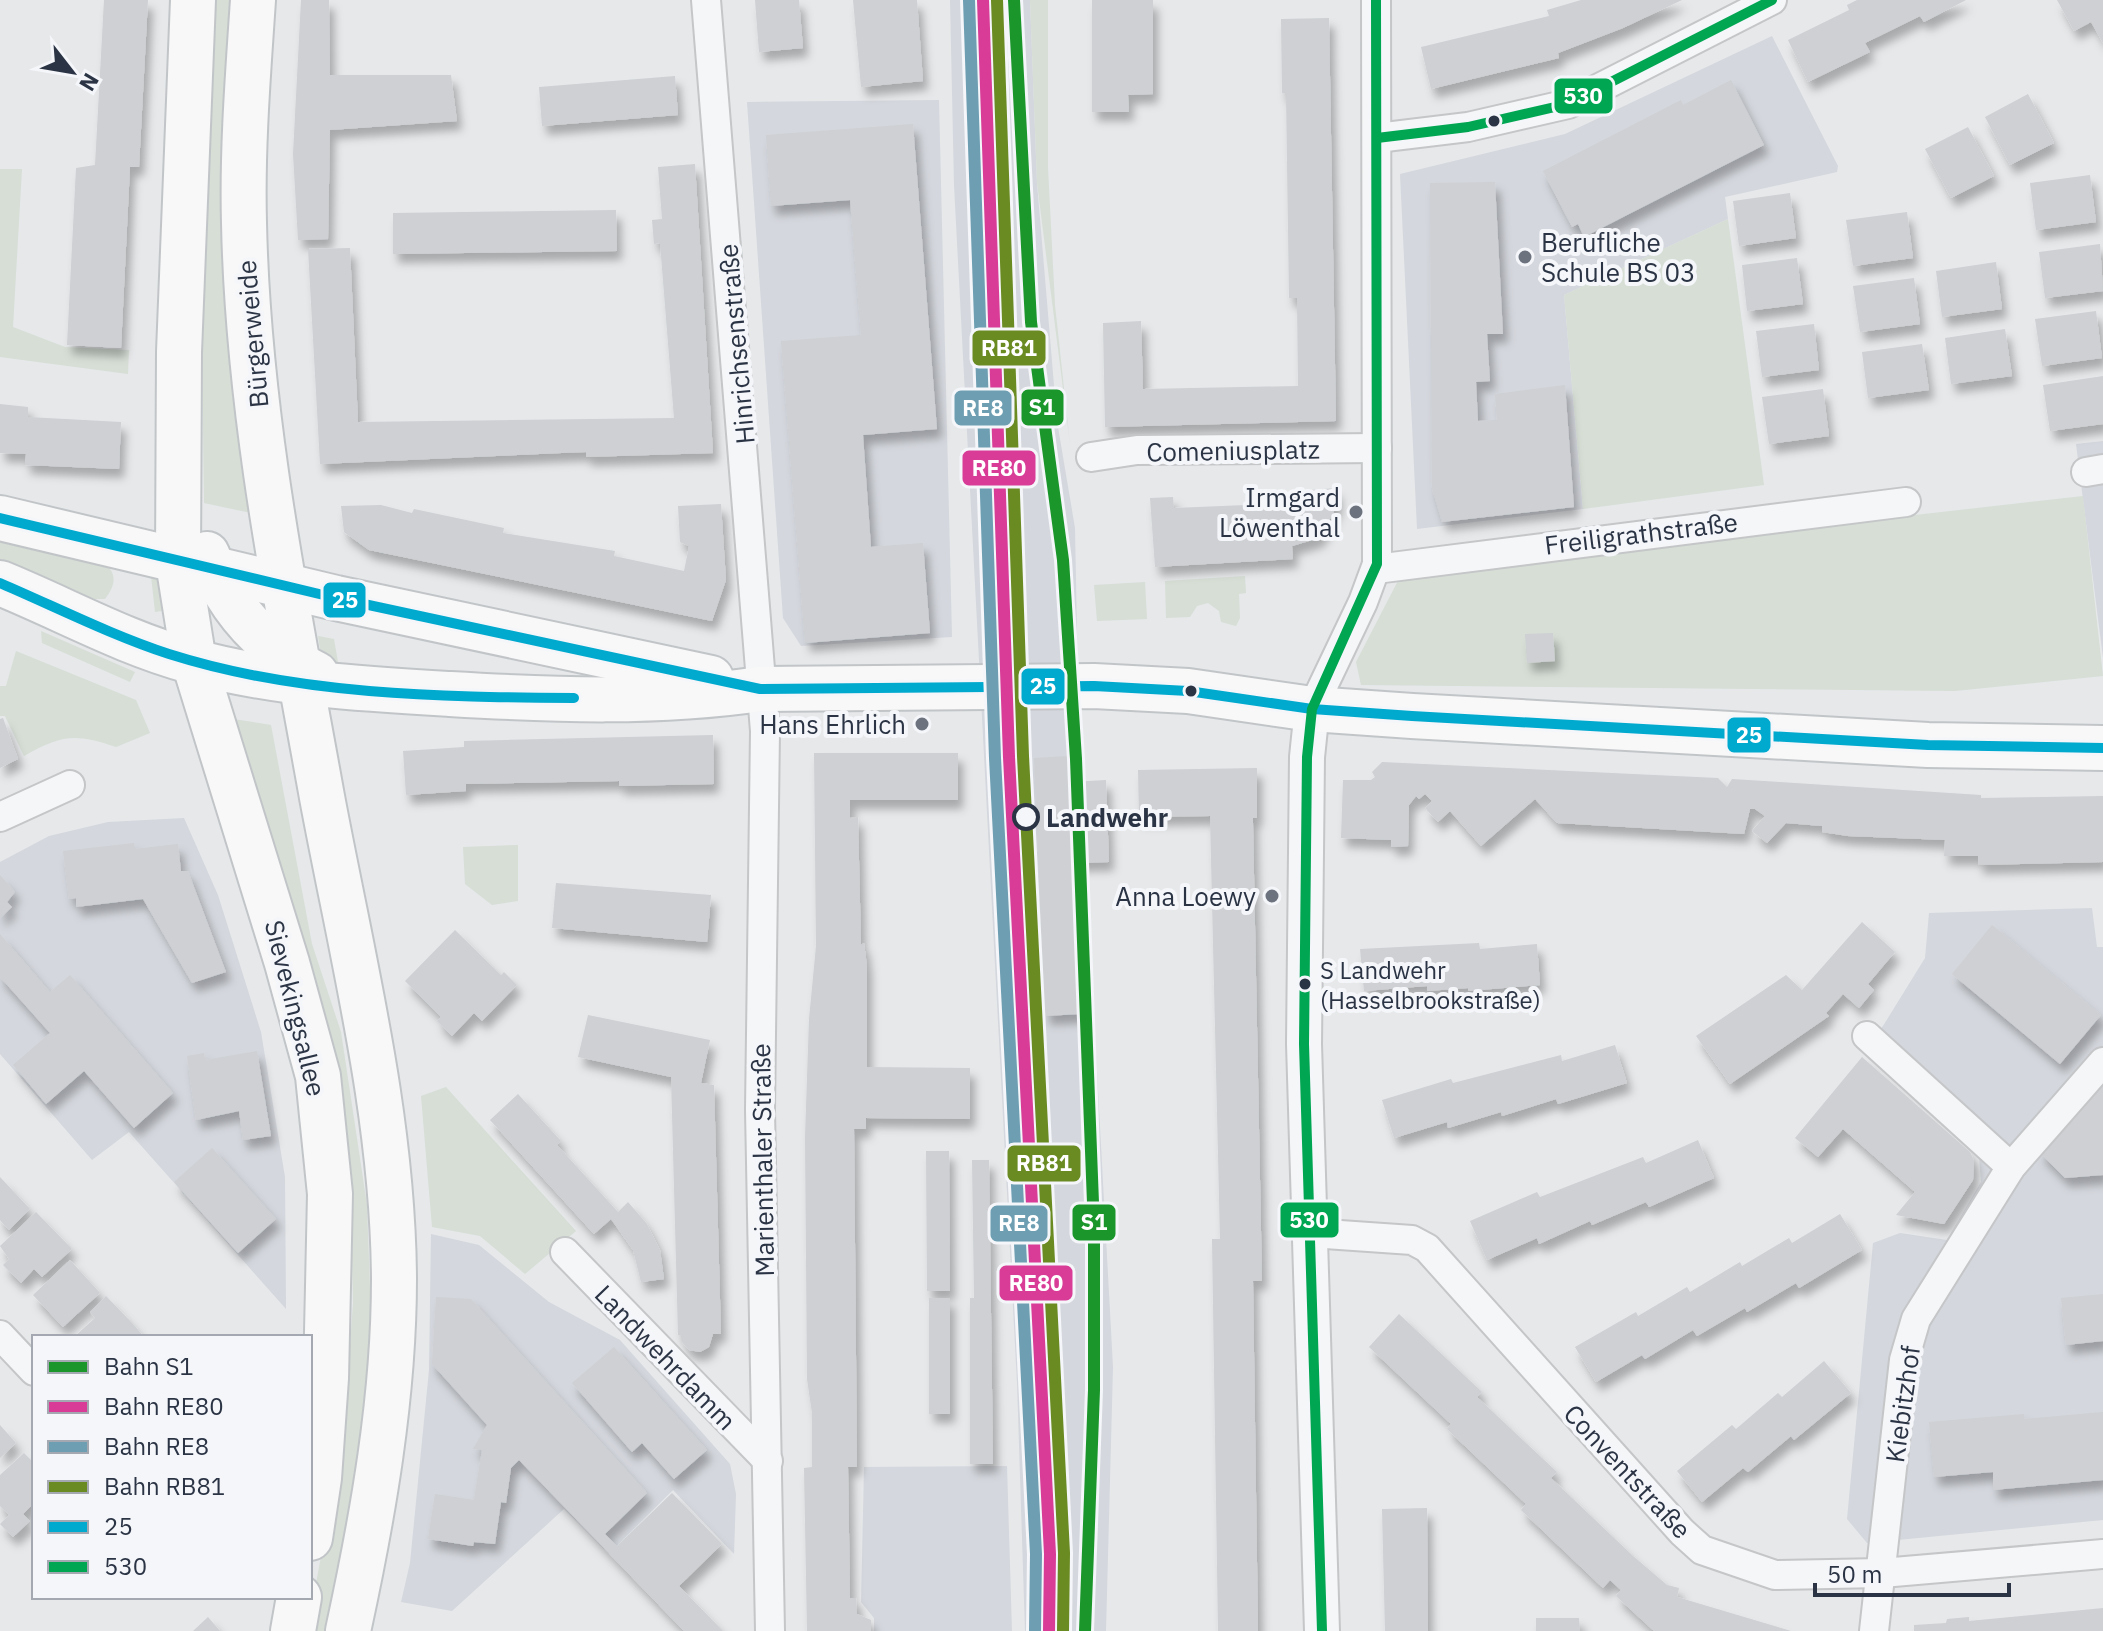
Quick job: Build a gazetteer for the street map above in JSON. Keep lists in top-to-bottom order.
{
  "streets": {
    "main road": ["Bürgerweide", "Sievekingsallee"],
    "street": [
      "Hinrichsenstraße",
      "Comeniusplatz",
      "Freiligrathstraße",
      "Marienthaler Straße",
      "Landwehrdamm",
      "Kiebitzhof",
      "Conventstraße"
    ]
  },
  "crossings": [
    ["Bürgerweide", "Sievekingsallee"],
    ["Hinrichsenstraße", "Marienthaler Straße"],
    ["Marienthaler Straße", "Landwehrdamm"],
    ["Kiebitzhof", "Conventstraße"]
  ],
  "places": [
    "Berufliche Schule BS 03",
    "Irmgard Löwenthal",
    "Hans Ehrlich",
    "Landwehr",
    "Anna Loewy",
    "S Landwehr (Hasselbrookstraße)"
  ],
  "lines": [
    "rail line S1",
    "rail line RE80",
    "rail line RE8",
    "rail line RB81",
    "transit line 530",
    "transit line 25"
  ],
  "legend": [
    "Bahn S1",
    "Bahn RE80",
    "Bahn RE8",
    "Bahn RB81",
    "25",
    "530"
  ],
  "scale_bar": "50 m",
  "north": "bottom right"
}
